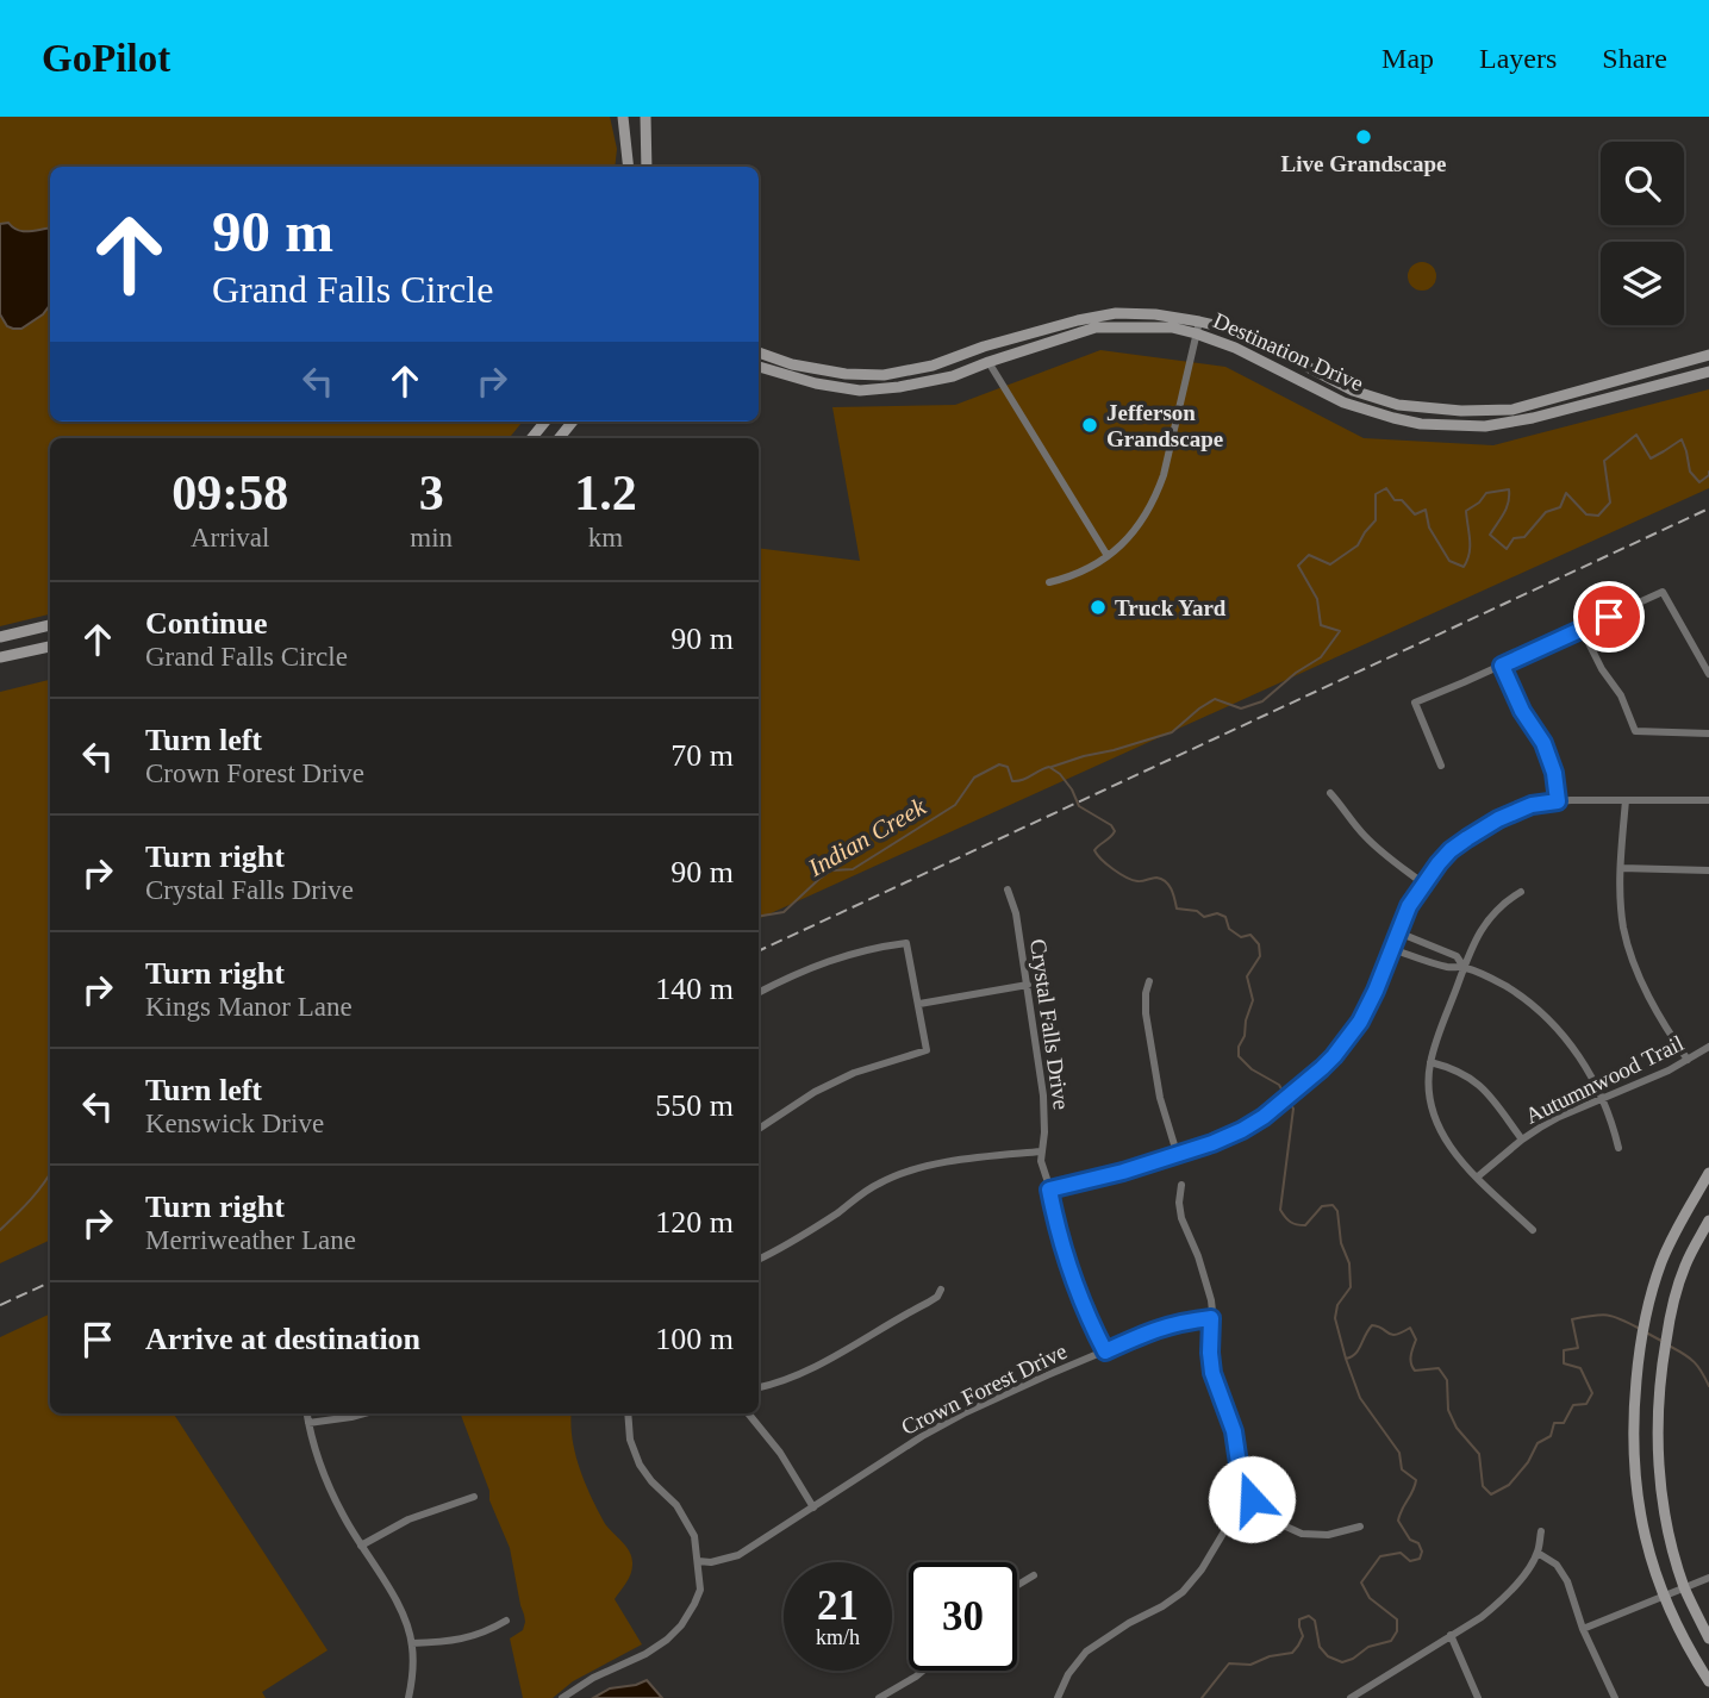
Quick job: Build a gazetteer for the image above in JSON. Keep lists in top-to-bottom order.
{
  "streets": {
    "street": [
      "Destination Drive",
      "Crystal Falls Drive",
      "Autumnwood Trail",
      "Crown Forest Drive"
    ]
  },
  "crossings": [
    ["Crystal Falls Drive", "Crown Forest Drive"]
  ],
  "water": ["Indian Creek"],
  "places": ["Live Grandscape", "Jefferson Grandscape", "Truck Yard"],
  "page": {
    "header": "GoPilot",
    "nav": ["Map", "Layers", "Share"],
    "turn": ["90 m", "Grand Falls Circle"],
    "eta": [
      "09:58",
      "Arrival",
      "3",
      "min",
      "1.2",
      "km"
    ],
    "list": [
      {
        "name": "Continue",
        "note": "Grand Falls Circle",
        "value": "90 m"
      },
      {
        "name": "Turn left",
        "note": "Crown Forest Drive",
        "value": "70 m"
      },
      {
        "name": "Turn right",
        "note": "Crystal Falls Drive",
        "value": "90 m"
      },
      {
        "name": "Turn right",
        "note": "Kings Manor Lane",
        "value": "140 m"
      },
      {
        "name": "Turn left",
        "note": "Kenswick Drive",
        "value": "550 m"
      },
      {
        "name": "Turn right",
        "note": "Merriweather Lane",
        "value": "120 m"
      },
      {
        "name": "Arrive at destination",
        "value": "100 m"
      }
    ],
    "speed": "21 km/h",
    "limit": "30"
  }
}
